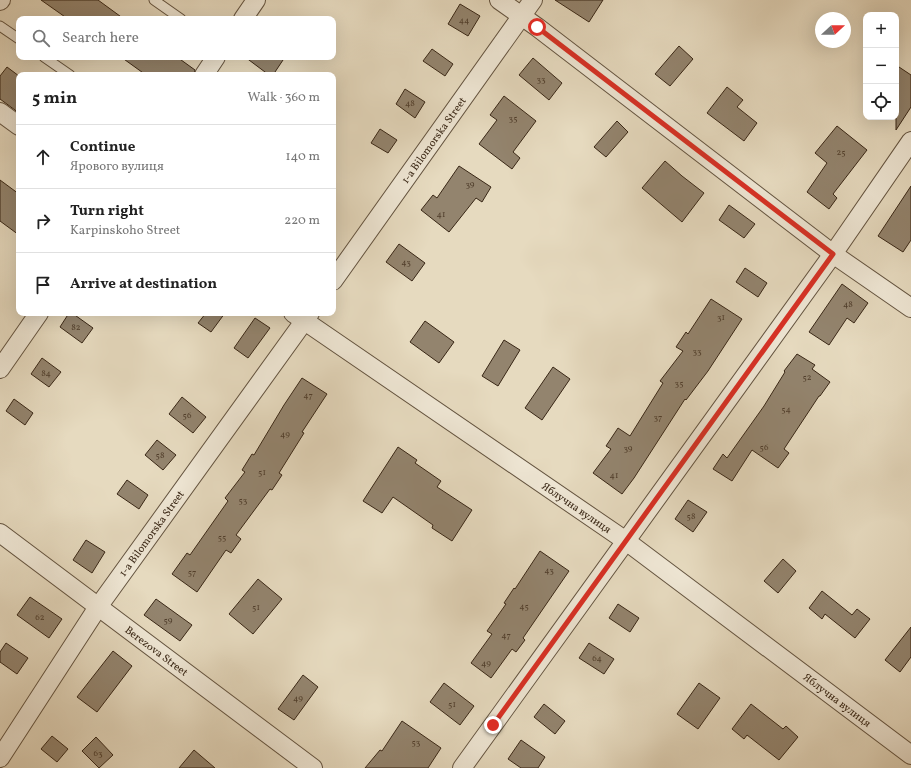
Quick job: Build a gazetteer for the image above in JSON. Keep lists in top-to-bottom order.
{
  "streets": {
    "street": ["1-a Bilomorska Street", "Яблучна вулиця", "Berezova Street"]
  },
  "crossings": [
    ["1-a Bilomorska Street", "Яблучна вулиця"],
    ["1-a Bilomorska Street", "Berezova Street"]
  ],
  "house_numbers": [
    "44",
    "33",
    "48",
    "35",
    "25",
    "39",
    "41",
    "43",
    "48",
    "31",
    "82",
    "33",
    "84",
    "52",
    "35",
    "47",
    "54",
    "56",
    "37",
    "49",
    "56",
    "39",
    "58",
    "51",
    "41",
    "53",
    "58",
    "55",
    "43",
    "57",
    "45",
    "51",
    "62",
    "59",
    "47",
    "64",
    "49",
    "49",
    "51",
    "53",
    "63"
  ],
  "north": "right",
  "page": {
    "map_buttons": ["+", "−"],
    "search": "Search here",
    "heading": ["5 min", "Walk · 360 m"],
    "list": [
      ["Continue", "Ярового вулиця", "140 m"],
      ["Turn right", "Karpinskoho Street", "220 m"],
      "Arrive at destination"
    ]
  }
}
